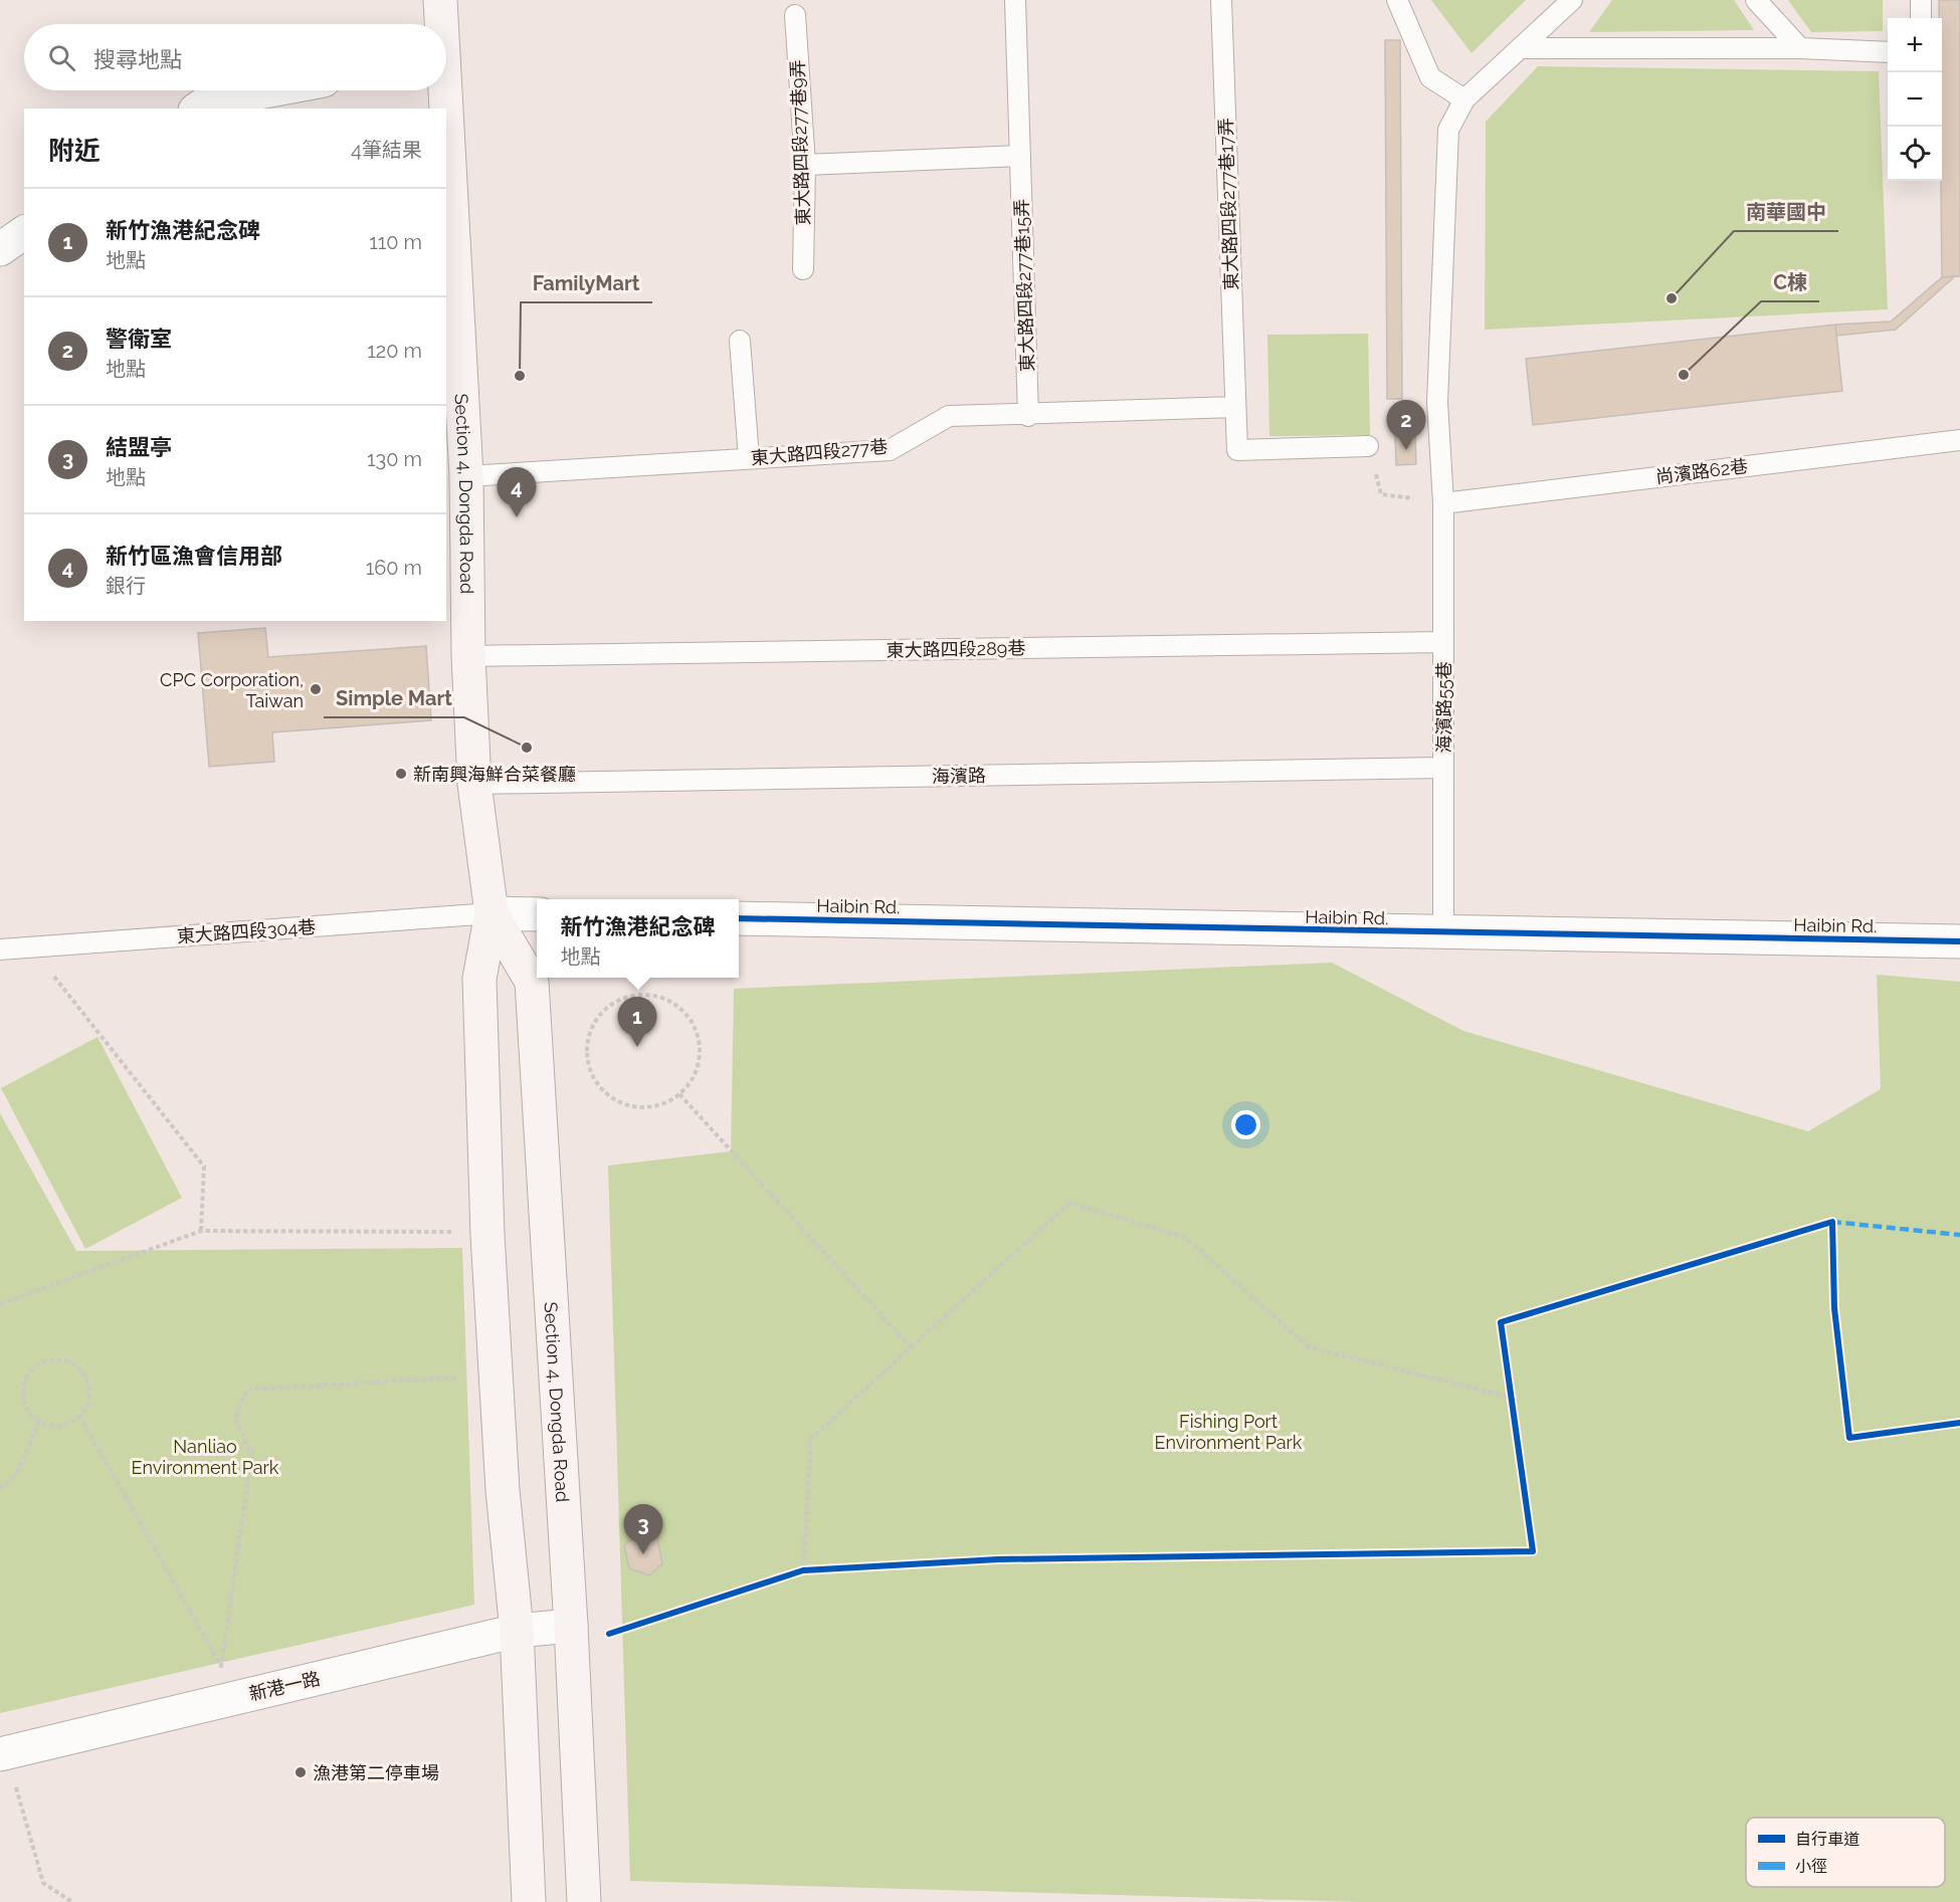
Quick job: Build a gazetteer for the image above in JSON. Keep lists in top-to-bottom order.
{
  "streets": {
    "street": ["Section 4, Dongda Road", "Haibin Rd.", "新港一路"],
    "lane": [
      "東大路四段277巷9弄",
      "東大路四段277巷17弄",
      "東大路四段277巷15弄",
      "東大路四段277巷",
      "尚濱路62巷",
      "東大路四段289巷",
      "海濱路55巷",
      "海濱路",
      "東大路四段304巷"
    ]
  },
  "crossings": [
    ["東大路四段277巷17弄", "東大路四段277巷"],
    ["東大路四段277巷15弄", "東大路四段277巷"],
    ["東大路四段277巷", "Section 4, Dongda Road"],
    ["尚濱路62巷", "海濱路55巷"],
    ["Section 4, Dongda Road", "東大路四段289巷"],
    ["Section 4, Dongda Road", "海濱路"],
    ["Section 4, Dongda Road", "東大路四段304巷"],
    ["Section 4, Dongda Road", "新港一路"],
    ["東大路四段289巷", "海濱路55巷"],
    ["海濱路55巷", "海濱路"],
    ["海濱路55巷", "Haibin Rd."]
  ],
  "parks": ["Fishing Port Environment Park", "Nanliao Environment Park"],
  "places": [
    "南華國中",
    "C棟",
    "FamilyMart",
    "CPC Corporation, Taiwan",
    "Simple Mart",
    "新南興海鮮合菜餐廳",
    "漁港第二停車場"
  ],
  "legend": ["自行車道", "小徑"],
  "page": {
    "map_buttons": ["+", "−"],
    "search": "搜尋地點",
    "heading": ["附近", "4筆結果"],
    "list": [
      {
        "mark": "1",
        "name": "新竹漁港紀念碑",
        "note": "地點",
        "value": "110 m"
      },
      {
        "mark": "2",
        "name": "警衛室",
        "note": "地點",
        "value": "120 m"
      },
      {
        "mark": "3",
        "name": "結盟亭",
        "note": "地點",
        "value": "130 m"
      },
      {
        "mark": "4",
        "name": "新竹區漁會信用部",
        "note": "銀行",
        "value": "160 m"
      }
    ],
    "pins": [
      "2",
      "4",
      "1",
      "3"
    ],
    "popup": ["新竹漁港紀念碑", "地點"]
  }
}
